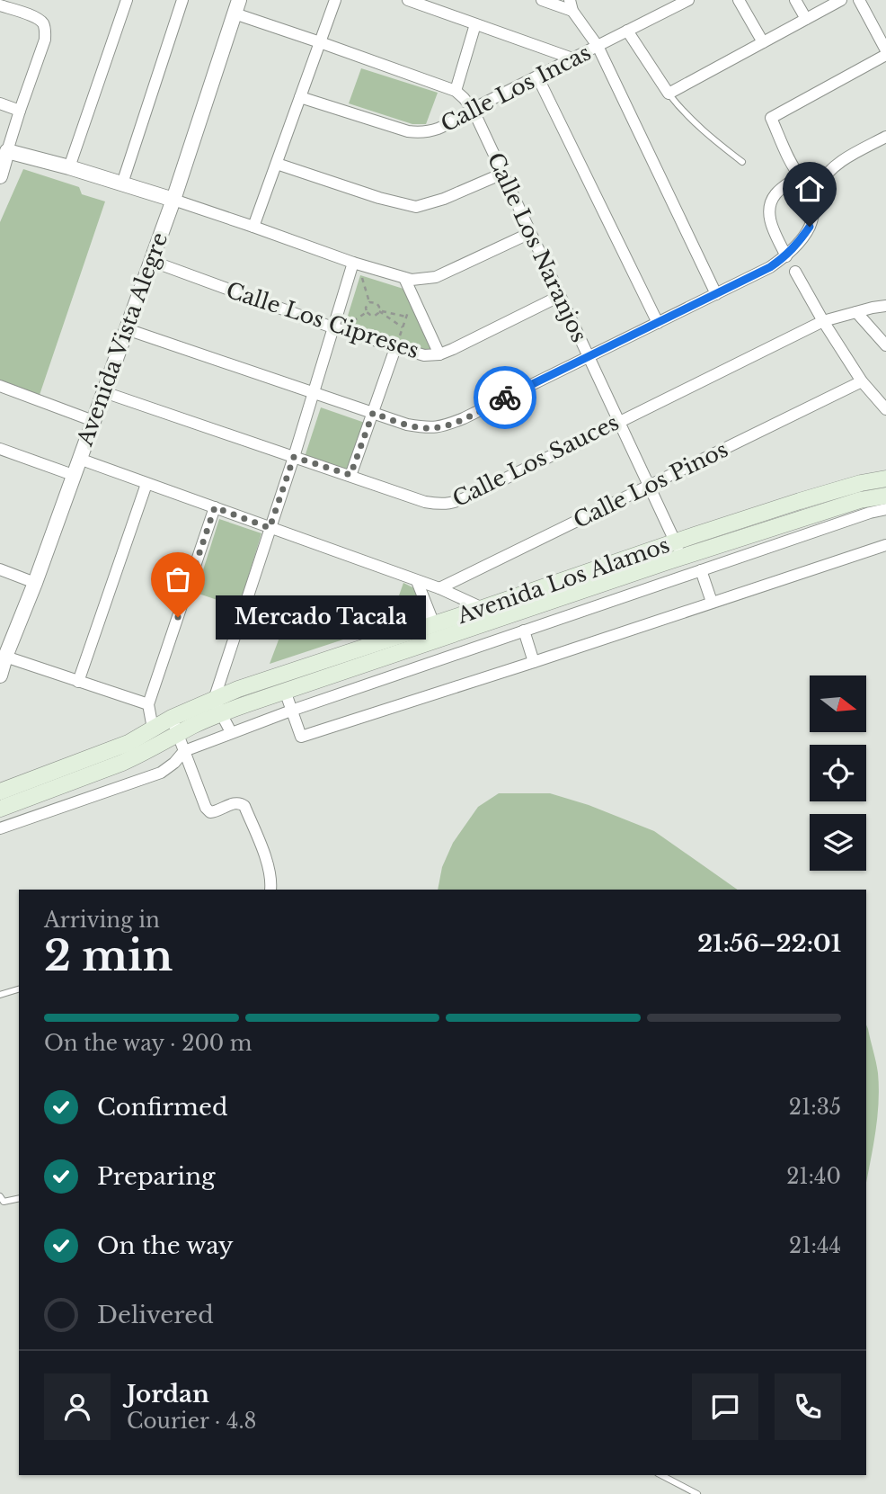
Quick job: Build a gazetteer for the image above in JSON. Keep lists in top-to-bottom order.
{
  "streets": {
    "main road": ["Avenida Los Alamos"],
    "street": [
      "Calle Los Incas",
      "Calle Los Naranjos",
      "Calle Los Cipreses",
      "Avenida Vista Alegre",
      "Calle Los Sauces",
      "Calle Los Pinos"
    ]
  },
  "crossings": [
    ["Calle Los Incas", "Calle Los Naranjos"],
    ["Calle Los Naranjos", "Calle Los Cipreses"],
    ["Calle Los Naranjos", "Calle Los Sauces"],
    ["Calle Los Naranjos", "Calle Los Pinos"],
    ["Calle Los Naranjos", "Avenida Los Alamos"],
    ["Calle Los Cipreses", "Avenida Vista Alegre"],
    ["Avenida Vista Alegre", "Calle Los Sauces"]
  ],
  "places": ["Mercado Tacala"],
  "north": "right",
  "page": {
    "bubble": "Mercado Tacala",
    "heading": ["2 min", "Arriving in", "21:56–22:01"],
    "panel": ["Jordan", "Courier · 4.8"],
    "bar": "On the way · 200 m",
    "list": [
      ["Confirmed", "21:35"],
      ["Preparing", "21:40"],
      ["On the way", "21:44"],
      "Delivered"
    ]
  }
}
